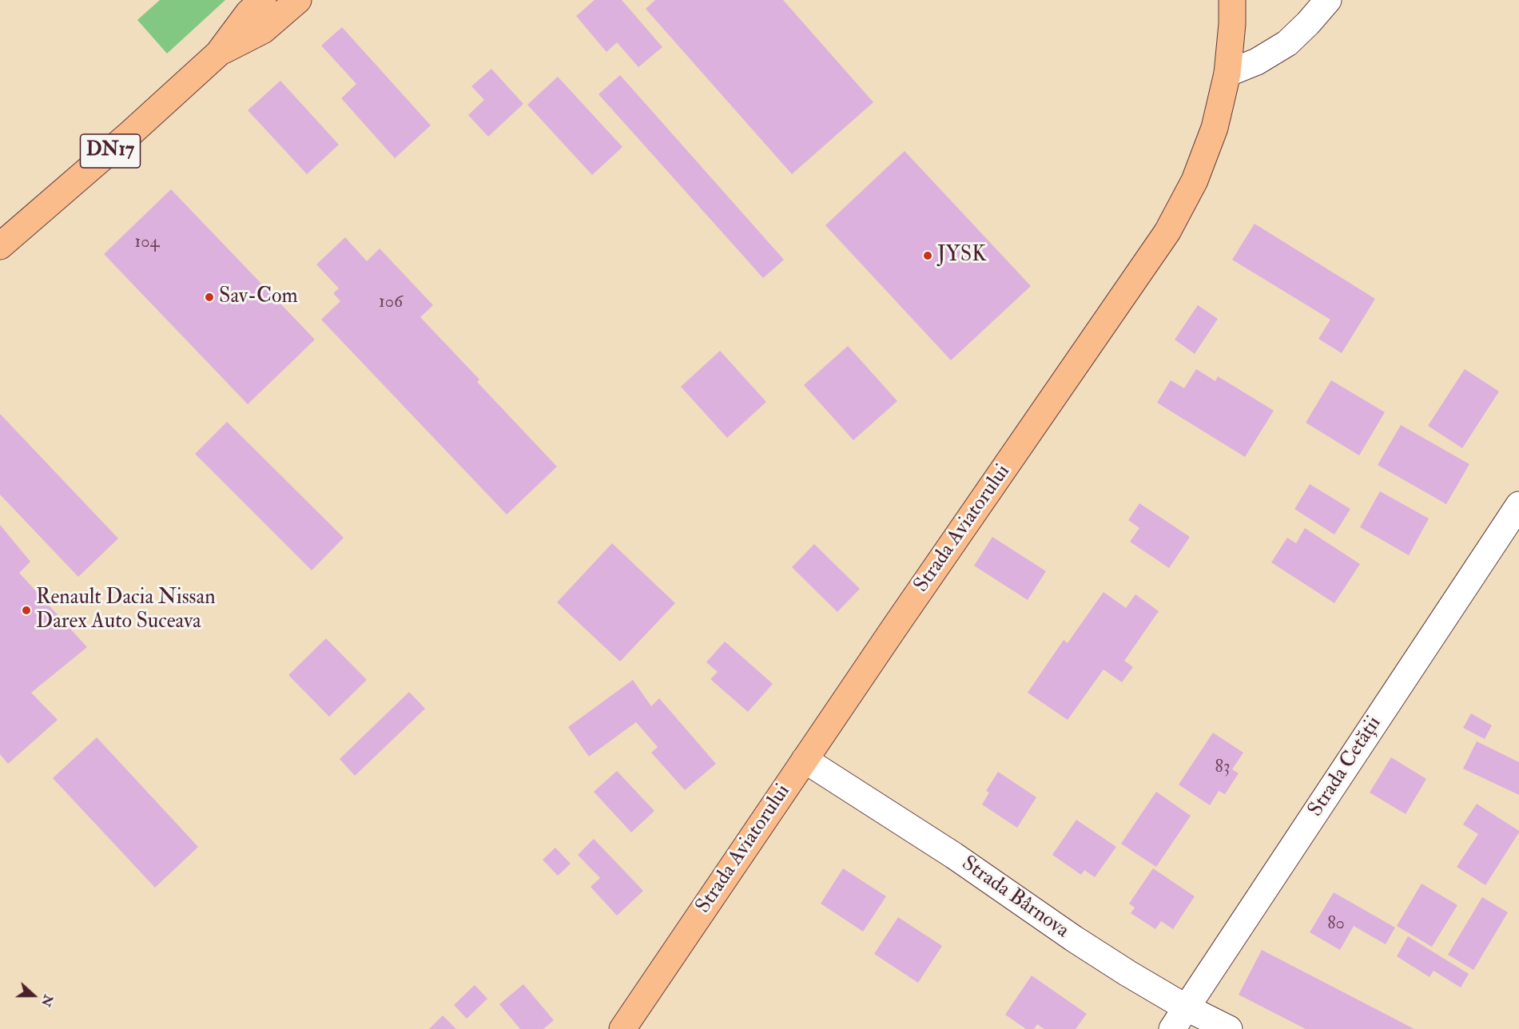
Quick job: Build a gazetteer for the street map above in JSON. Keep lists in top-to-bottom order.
{
  "streets": {
    "main road": ["DN17", "Strada Aviatorului"],
    "street": ["Strada Cetății", "Strada Bârnova"]
  },
  "crossings": [
    ["Strada Aviatorului", "Strada Bârnova"],
    ["Strada Cetății", "Strada Bârnova"]
  ],
  "places": ["JYSK", "Sav-Com", "Renault Dacia Nissan Darex Auto Suceava"],
  "house_numbers": [
    "104",
    "106",
    "83",
    "80"
  ],
  "north": "right"
}
